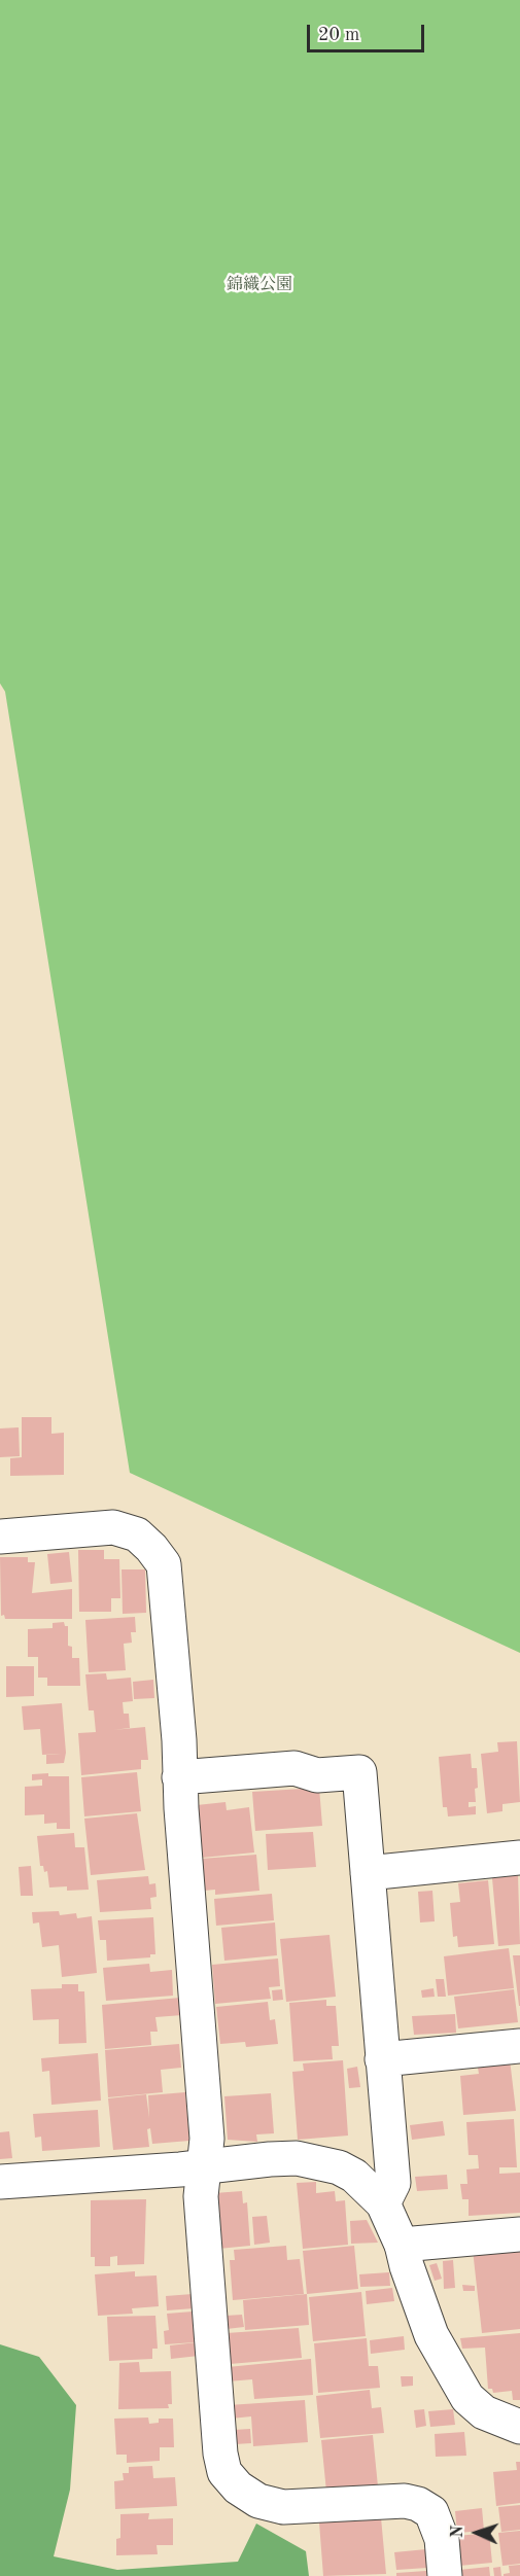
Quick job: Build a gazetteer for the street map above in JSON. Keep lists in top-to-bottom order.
{
  "parks": ["錦織公園"],
  "scale_bar": "20 m",
  "north": "left"
}
